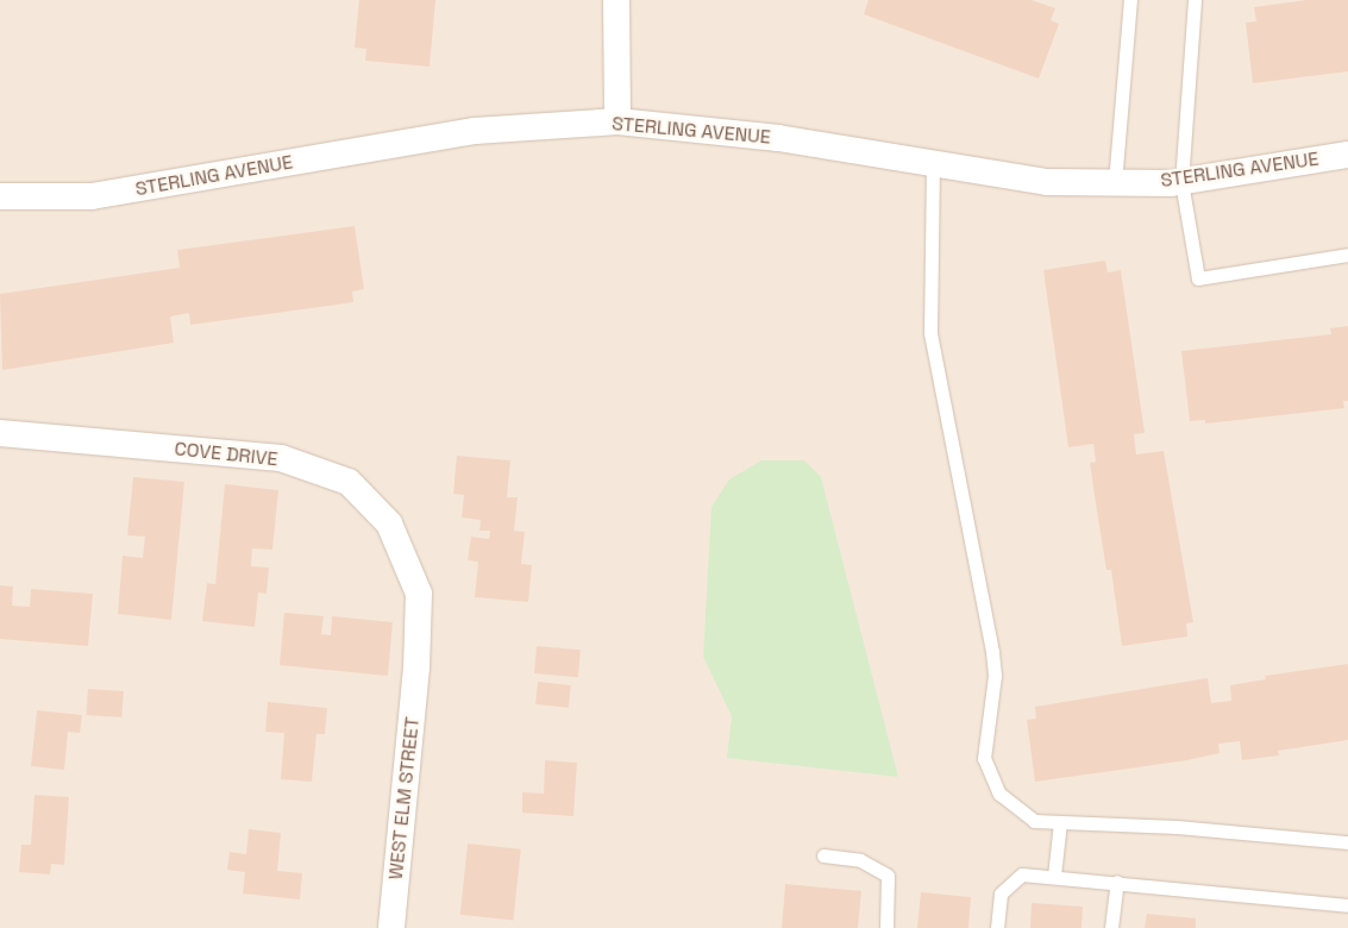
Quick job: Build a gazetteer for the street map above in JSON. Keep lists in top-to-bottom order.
{
  "streets": {
    "street": ["STERLING AVENUE", "COVE DRIVE", "WEST ELM STREET"]
  },
  "crossings": [
    ["COVE DRIVE", "WEST ELM STREET"]
  ]
}
